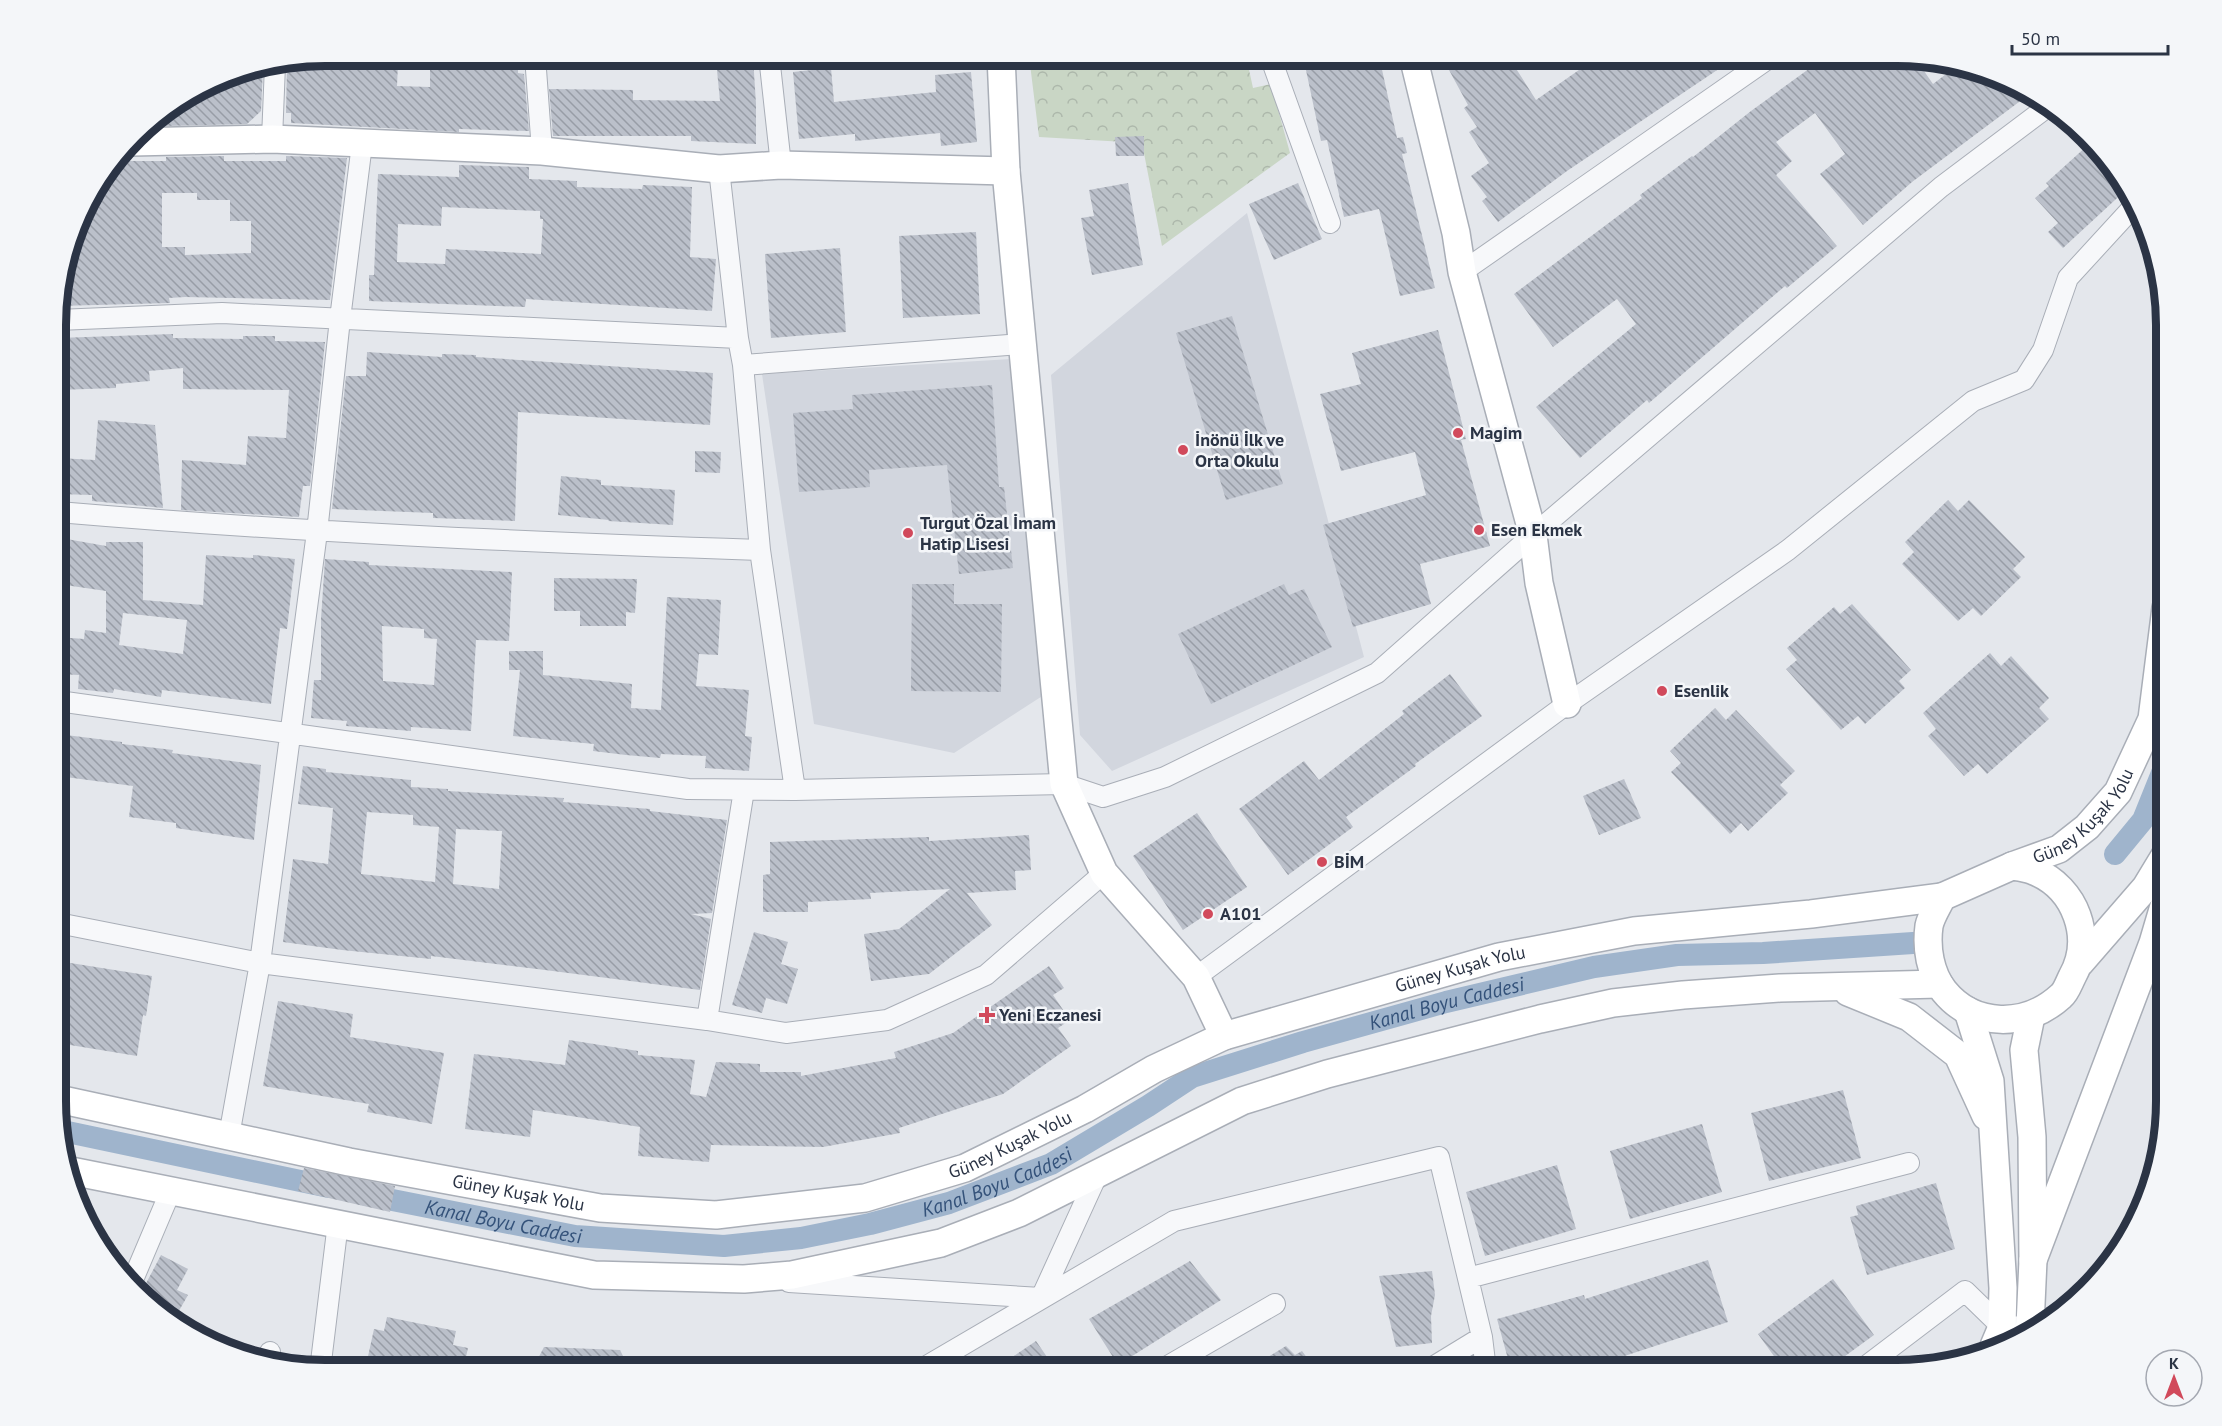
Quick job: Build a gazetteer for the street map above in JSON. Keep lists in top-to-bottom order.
{
  "streets": {
    "main road": ["Güney Kuşak Yolu"]
  },
  "water": ["Kanal Boyu Caddesi"],
  "places": {
    "other": [
      "Magim",
      "İnönü İlk ve Orta Okulu",
      "Esen Ekmek",
      "Turgut Özal İmam Hatip Lisesi",
      "Esenlik",
      "BİM",
      "A101"
    ],
    "health": ["Yeni Eczanesi"]
  },
  "scale_bar": "50 m",
  "north": "top"
}
